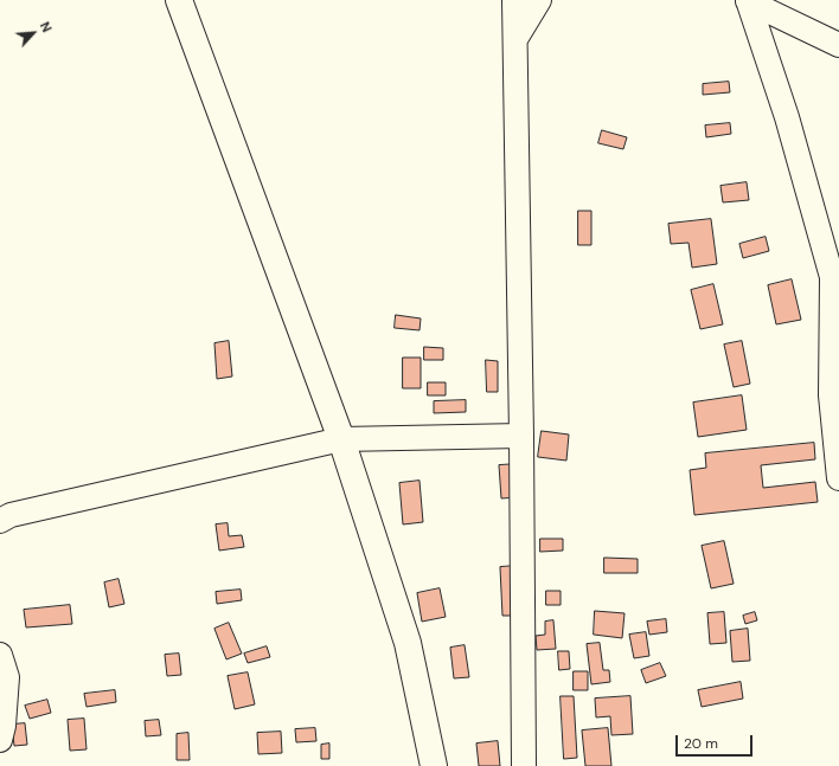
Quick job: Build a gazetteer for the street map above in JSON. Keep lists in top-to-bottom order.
{
  "scale_bar": "20 m",
  "north": "top right"
}
